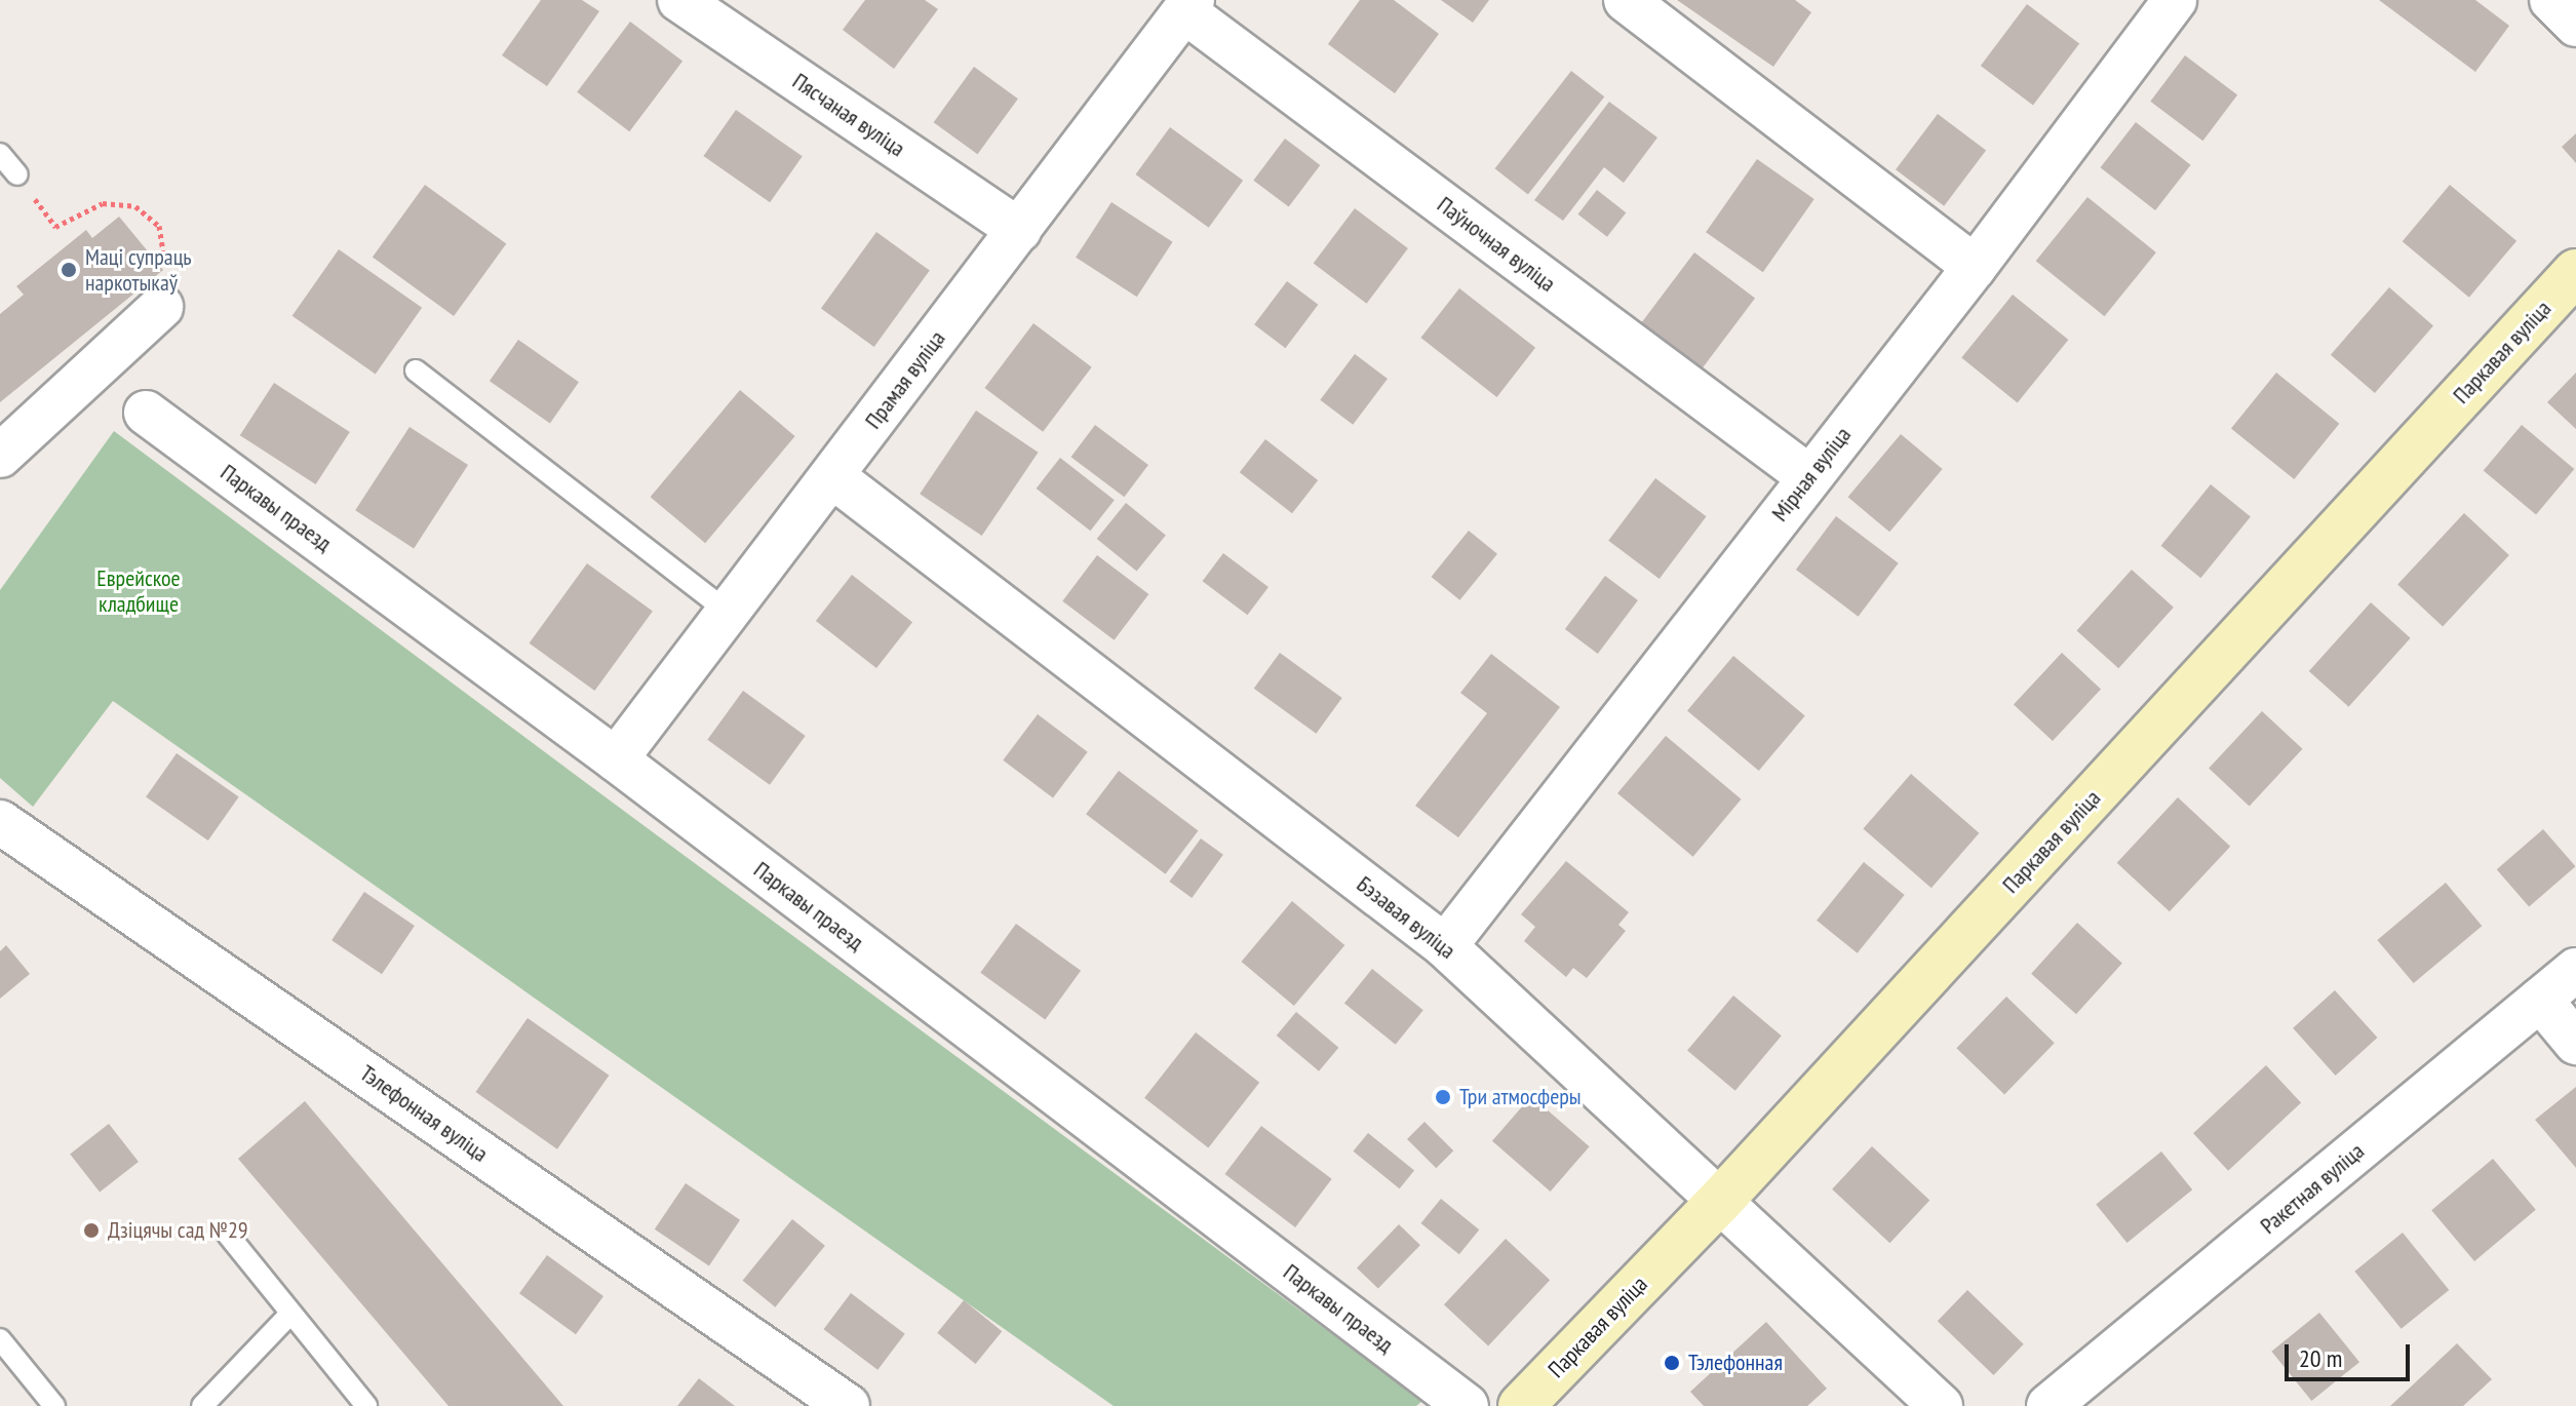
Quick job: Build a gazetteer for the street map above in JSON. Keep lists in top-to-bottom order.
{
  "streets": {
    "street": [
      "Пясчаная вуліца",
      "Паўночная вуліца",
      "Паркавая вуліца",
      "Прамая вуліца",
      "Мірная вуліца",
      "Паркавы праезд",
      "Бэзавая вуліца",
      "Тэлефонная вуліца",
      "Ракетная вуліца"
    ]
  },
  "crossings": [
    ["Пясчаная вуліца", "Прамая вуліца"],
    ["Паўночная вуліца", "Прамая вуліца"],
    ["Паўночная вуліца", "Мірная вуліца"],
    ["Паркавая вуліца", "Бэзавая вуліца"],
    ["Прамая вуліца", "Паркавы праезд"],
    ["Прамая вуліца", "Бэзавая вуліца"],
    ["Мірная вуліца", "Бэзавая вуліца"]
  ],
  "parks": ["Еврейское кладбище"],
  "places": [
    "Маці супраць наркотыкаў",
    "Три атмосферы",
    "Дзіцячы сад №29",
    "Тэлефонная"
  ],
  "scale_bar": "20 m"
}
